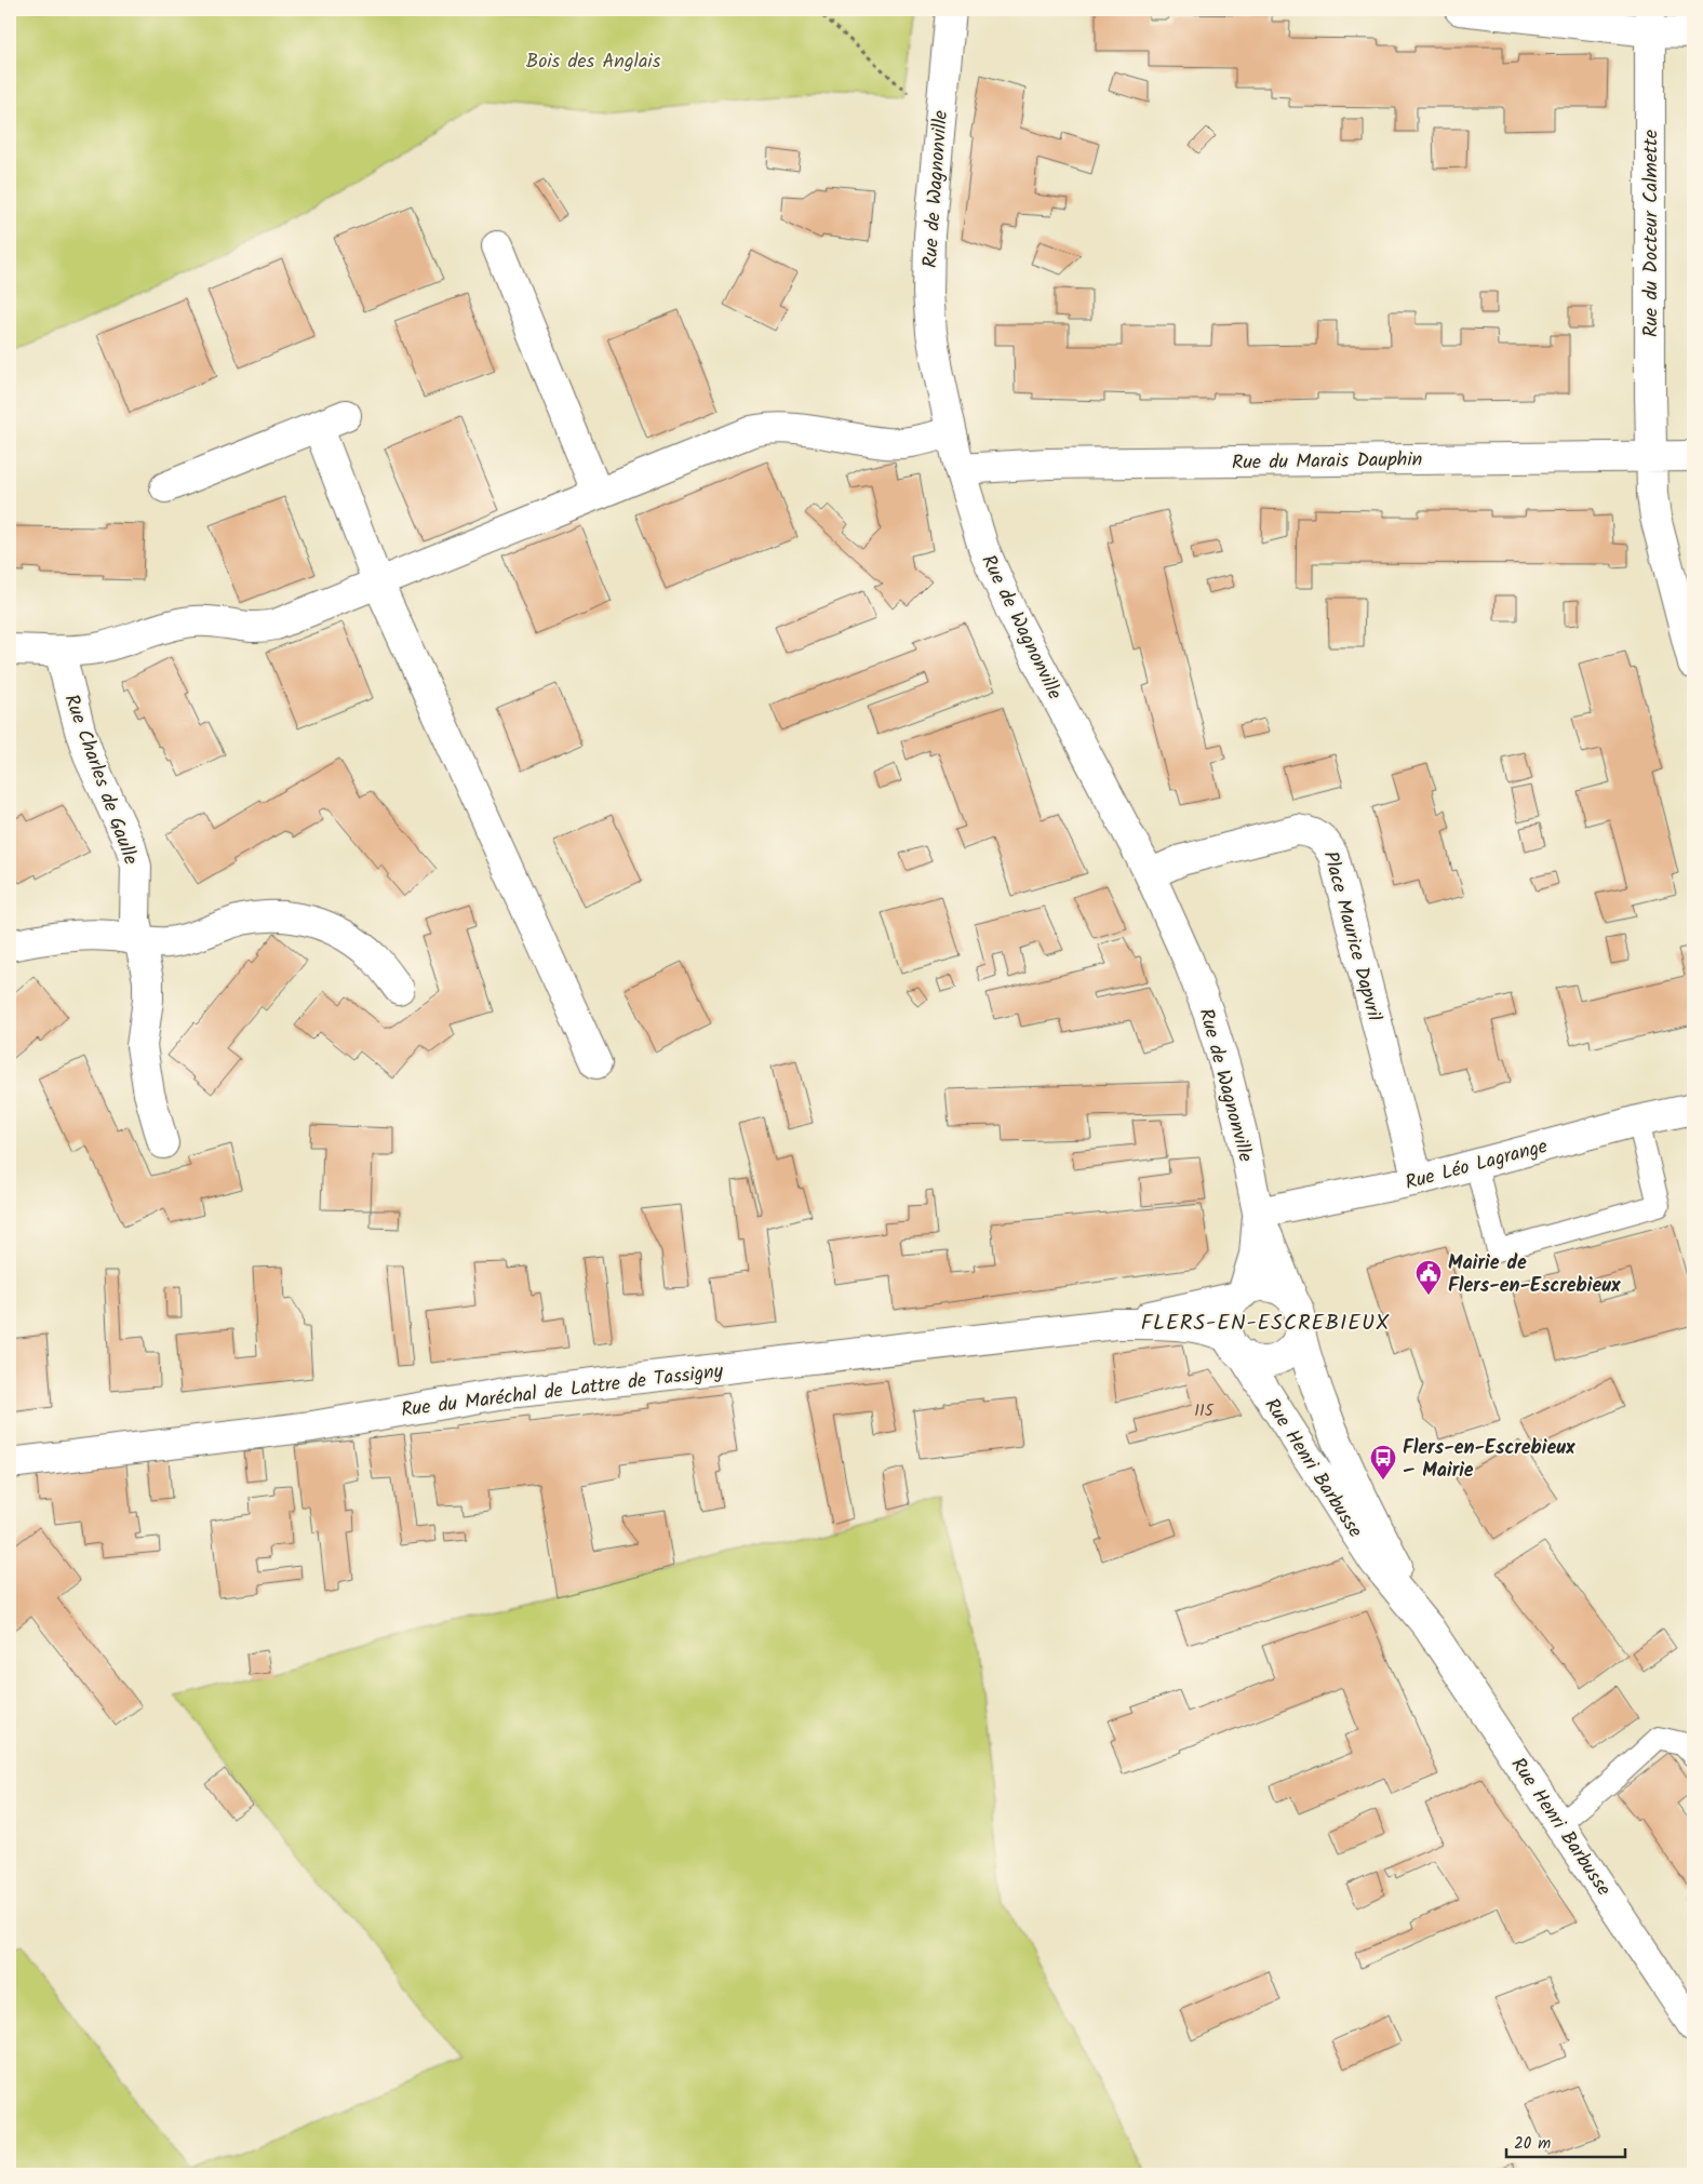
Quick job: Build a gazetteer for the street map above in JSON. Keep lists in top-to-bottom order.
{
  "streets": {
    "street": [
      "Rue de Wagnonville",
      "Rue du Docteur Calmette",
      "Rue du Marais Dauphin",
      "Rue Charles de Gaulle",
      "Place Maurice Dapvril",
      "Rue Léo Lagrange",
      "Rue du Maréchal de Lattre de Tassigny",
      "Rue Henri Barbusse"
    ]
  },
  "crossings": [
    ["Rue de Wagnonville", "Rue du Marais Dauphin"],
    ["Rue de Wagnonville", "Place Maurice Dapvril"],
    ["Rue de Wagnonville", "Rue Léo Lagrange"],
    ["Rue de Wagnonville", "Rue du Maréchal de Lattre de Tassigny"],
    ["Rue de Wagnonville", "Rue Henri Barbusse"],
    ["Rue du Docteur Calmette", "Rue du Marais Dauphin"],
    ["Place Maurice Dapvril", "Rue Léo Lagrange"],
    ["Rue du Maréchal de Lattre de Tassigny", "Rue Henri Barbusse"]
  ],
  "districts": ["FLERS-EN-ESCREBIEUX"],
  "parks": ["Bois des Anglais"],
  "places": {
    "public building": ["Mairie de Flers-en-Escrebieux"],
    "bus stop": ["Flers-en-Escrebieux – Mairie"]
  },
  "house_numbers": ["115"],
  "scale_bar": "20 m"
}
